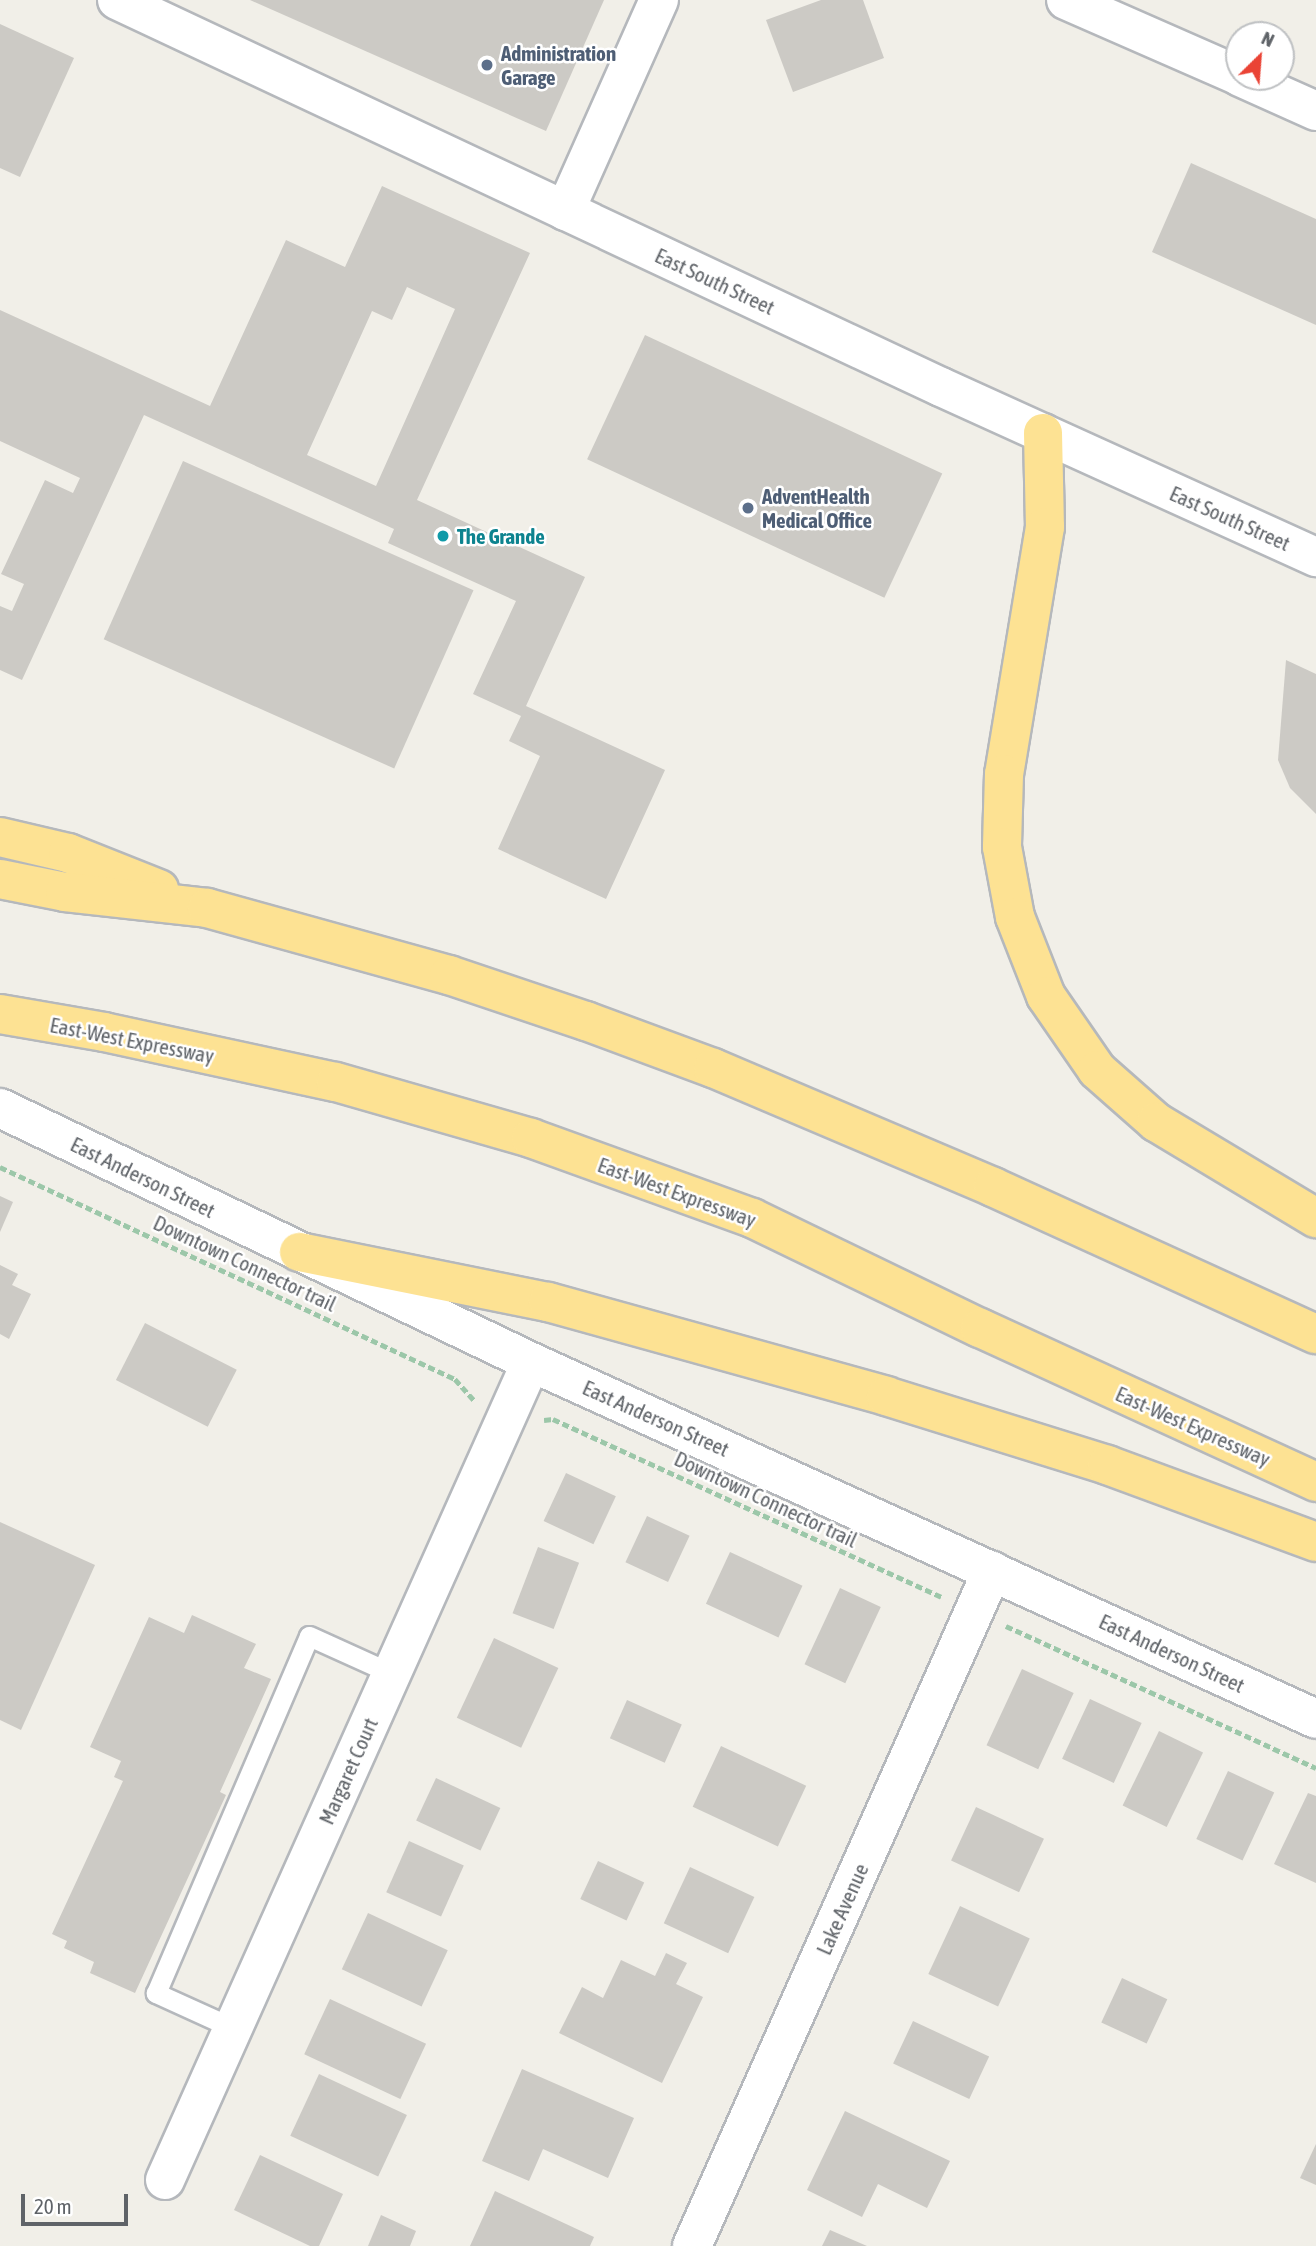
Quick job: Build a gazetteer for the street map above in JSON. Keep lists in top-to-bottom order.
{
  "streets": {
    "highway": ["East-West Expressway"],
    "main road": [
      "East South Street",
      "East Anderson Street",
      "Margaret Court",
      "Lake Avenue"
    ],
    "path": ["Downtown Connector trail"]
  },
  "crossings": [
    ["East Anderson Street", "Margaret Court"],
    ["East Anderson Street", "Lake Avenue"]
  ],
  "places": ["Administration Garage", "AdventHealth Medical Office", "The Grande"],
  "scale_bar": "20 m",
  "north": "top right"
}
